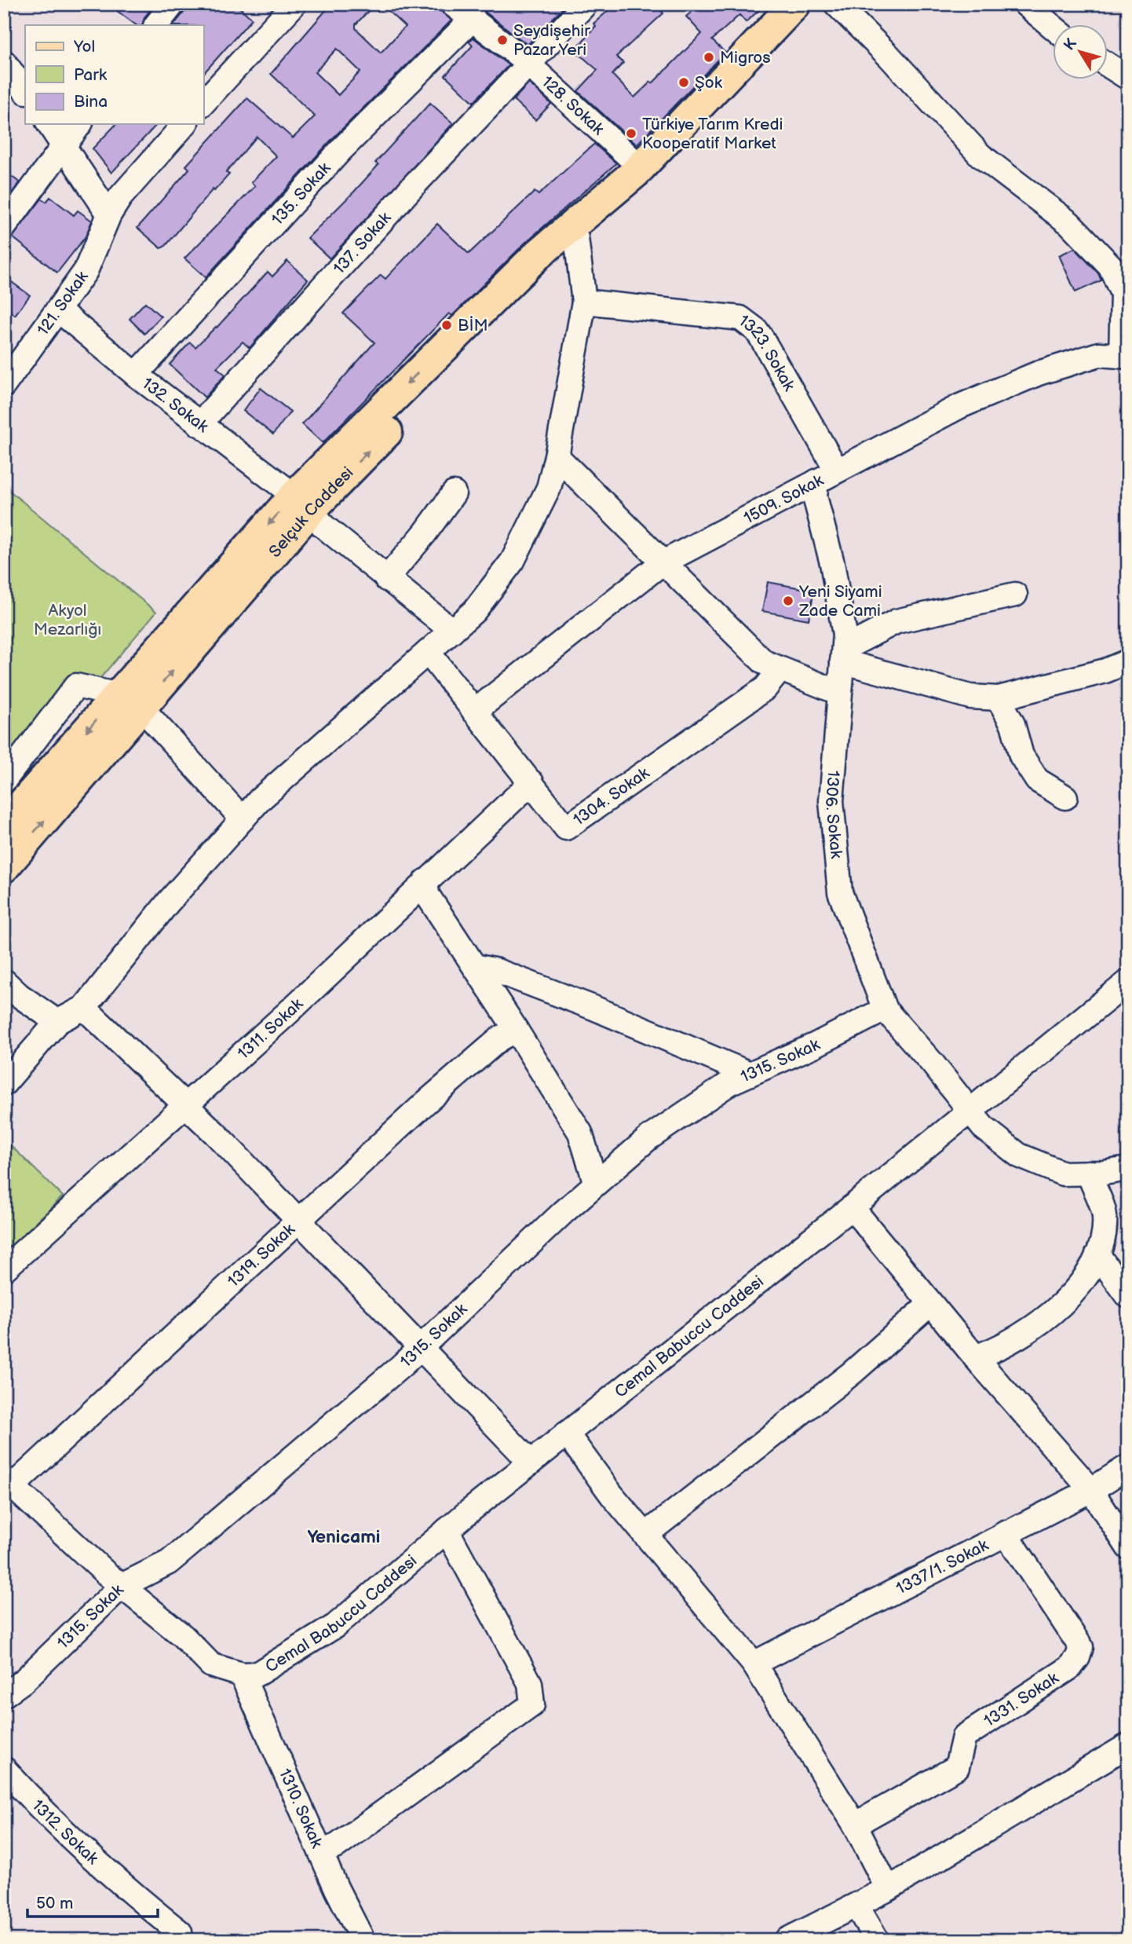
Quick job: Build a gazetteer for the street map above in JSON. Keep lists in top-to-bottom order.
{
  "streets": {
    "main road": ["Selçuk Caddesi"],
    "street": [
      "128. Sokak",
      "135. Sokak",
      "137. Sokak",
      "121. Sokak",
      "1323. Sokak",
      "132. Sokak",
      "1509. Sokak",
      "1304. Sokak",
      "1306. Sokak",
      "1311. Sokak",
      "1315. Sokak",
      "1319. Sokak",
      "Cemal Babuccu Caddesi",
      "1337/1. Sokak",
      "1331. Sokak",
      "1310. Sokak",
      "1312. Sokak"
    ]
  },
  "crossings": [
    ["128. Sokak", "135. Sokak"],
    ["128. Sokak", "137. Sokak"],
    ["128. Sokak", "Selçuk Caddesi"],
    ["135. Sokak", "132. Sokak"],
    ["137. Sokak", "132. Sokak"],
    ["121. Sokak", "132. Sokak"],
    ["1323. Sokak", "1509. Sokak"],
    ["132. Sokak", "Selçuk Caddesi"],
    ["1509. Sokak", "1304. Sokak"],
    ["1509. Sokak", "1306. Sokak"],
    ["1304. Sokak", "1311. Sokak"],
    ["1306. Sokak", "1315. Sokak"],
    ["1306. Sokak", "Cemal Babuccu Caddesi"],
    ["Cemal Babuccu Caddesi", "1310. Sokak"],
    ["1337/1. Sokak", "1331. Sokak"]
  ],
  "districts": ["Yenicami"],
  "parks": ["Akyol Mezarlığı"],
  "places": [
    "Seydişehir Pazar Yeri",
    "Migros",
    "Şok",
    "Türkiye Tarım Kredi Kooperatif Market",
    "BİM",
    "Yeni Siyami Zade Cami"
  ],
  "legend": ["Yol", "Park", "Bina"],
  "scale_bar": "50 m",
  "north": "top left"
}
